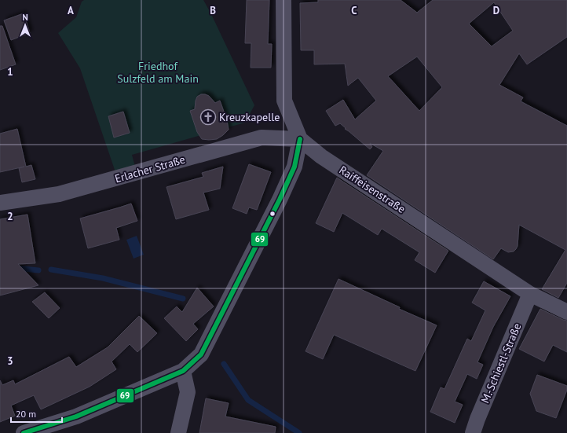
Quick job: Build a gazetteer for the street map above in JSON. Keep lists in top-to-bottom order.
{
  "streets": {
    "street": ["Erlacher Straße", "Raiffeisenstraße", "M.-Schiestl-Straße"]
  },
  "crossings": [
    ["Erlacher Straße", "Raiffeisenstraße"],
    ["Raiffeisenstraße", "M.-Schiestl-Straße"]
  ],
  "parks": ["Friedhof Sulzfeld am Main"],
  "places": {
    "church": ["Kreuzkapelle"]
  },
  "lines": ["transit line 69"],
  "scale_bar": "20 m",
  "north": "top",
  "grid": {
    "columns": [
      "A",
      "B",
      "C",
      "D"
    ],
    "rows": ["1", "2", "3"]
  }
}
